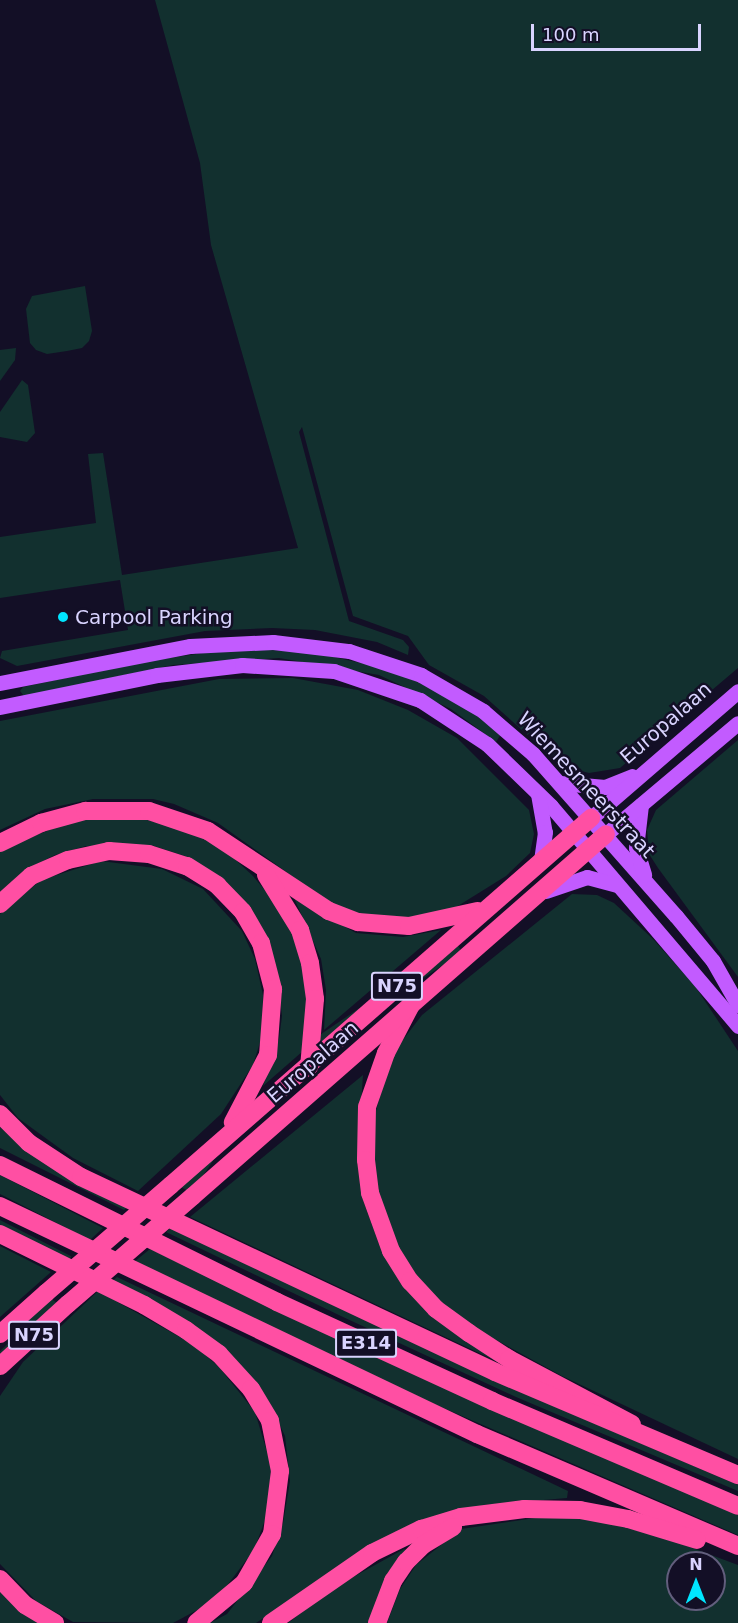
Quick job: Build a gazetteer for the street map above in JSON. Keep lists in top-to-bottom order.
{
  "streets": {
    "highway": ["Europalaan", "N75", "E314"],
    "main road": ["Wiemesmeerstraat"]
  },
  "crossings": [
    ["Europalaan", "Wiemesmeerstraat"]
  ],
  "places": ["Carpool Parking"],
  "scale_bar": "100 m",
  "north": "top"
}
